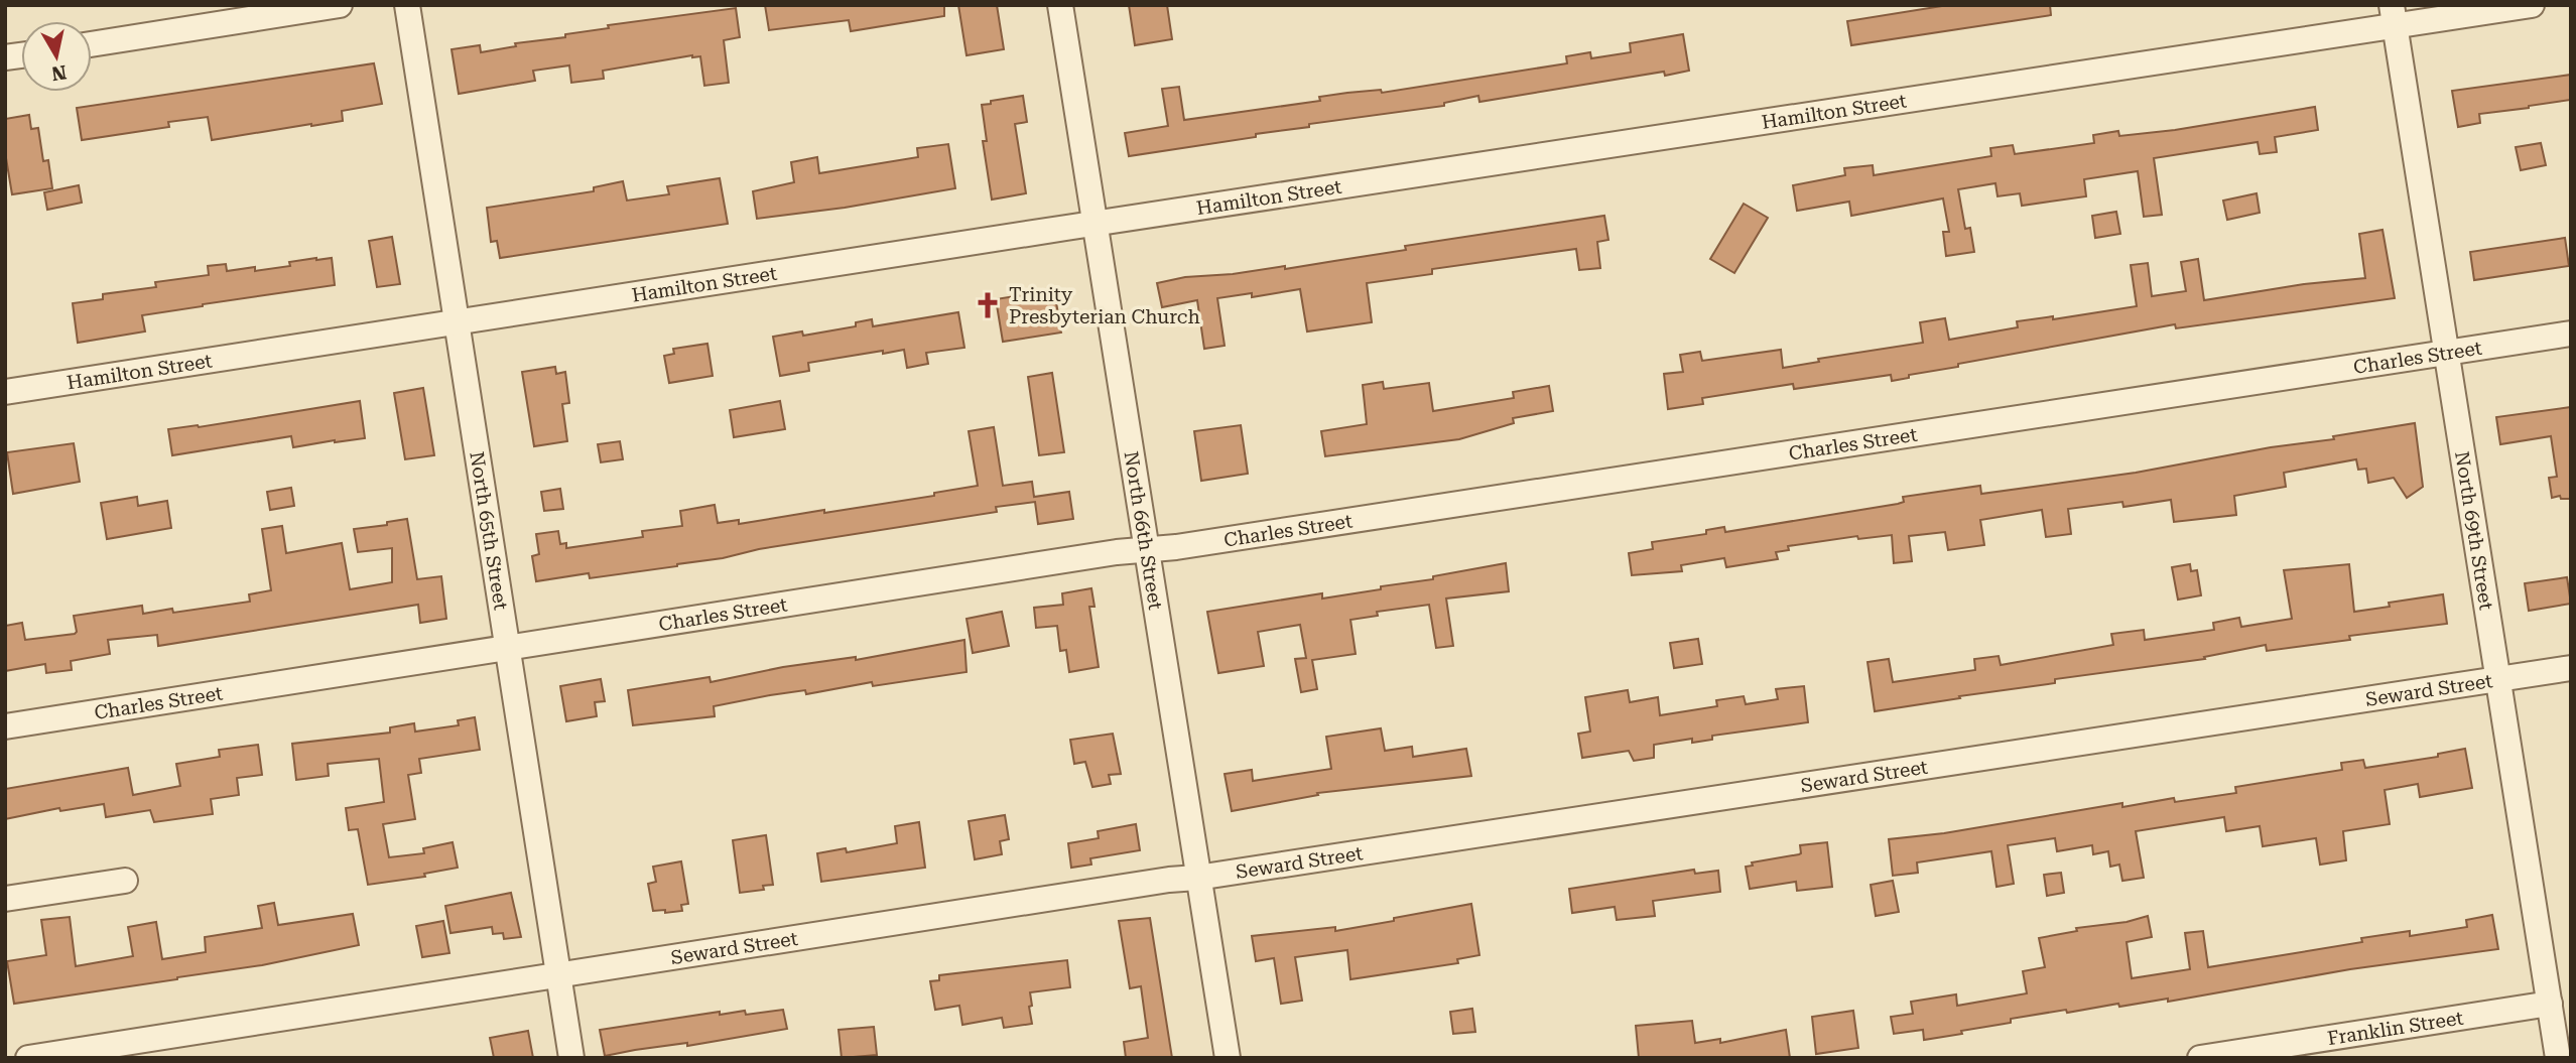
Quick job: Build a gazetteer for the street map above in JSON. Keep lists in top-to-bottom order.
{
  "streets": {
    "street": [
      "Hamilton Street",
      "Charles Street",
      "North 65th Street",
      "North 66th Street",
      "North 69th Street",
      "Seward Street",
      "Franklin Street"
    ]
  },
  "crossings": [
    ["Hamilton Street", "North 65th Street"],
    ["Hamilton Street", "North 66th Street"],
    ["Hamilton Street", "North 69th Street"],
    ["Charles Street", "North 65th Street"],
    ["Charles Street", "North 66th Street"],
    ["Charles Street", "North 69th Street"],
    ["North 65th Street", "Seward Street"],
    ["North 66th Street", "Seward Street"],
    ["North 69th Street", "Seward Street"],
    ["North 69th Street", "Franklin Street"]
  ],
  "places": {
    "church": ["Trinity Presbyterian Church"]
  },
  "north": "bottom"
}
